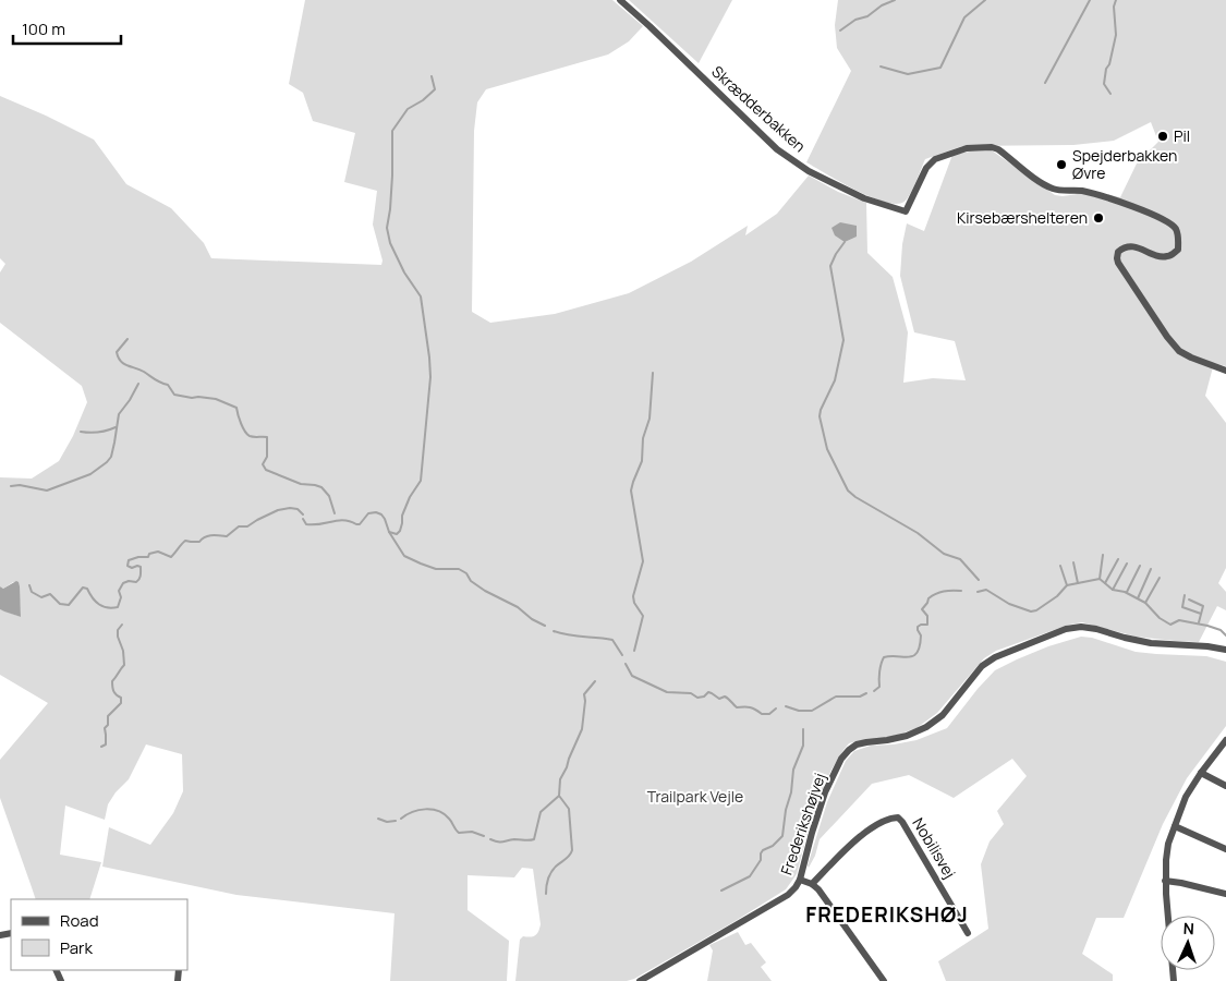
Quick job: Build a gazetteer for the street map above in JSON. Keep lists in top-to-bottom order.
{
  "streets": {
    "street": ["Skrædderbakken", "Frederikshøjvej", "Nobilisvej"]
  },
  "districts": ["FREDERIKSHØJ"],
  "parks": ["Trailpark Vejle"],
  "places": ["Pil", "Spejderbakken Øvre", "Kirsebærshelteren"],
  "legend": ["Road", "Park"],
  "scale_bar": "100 m",
  "north": "top"
}
